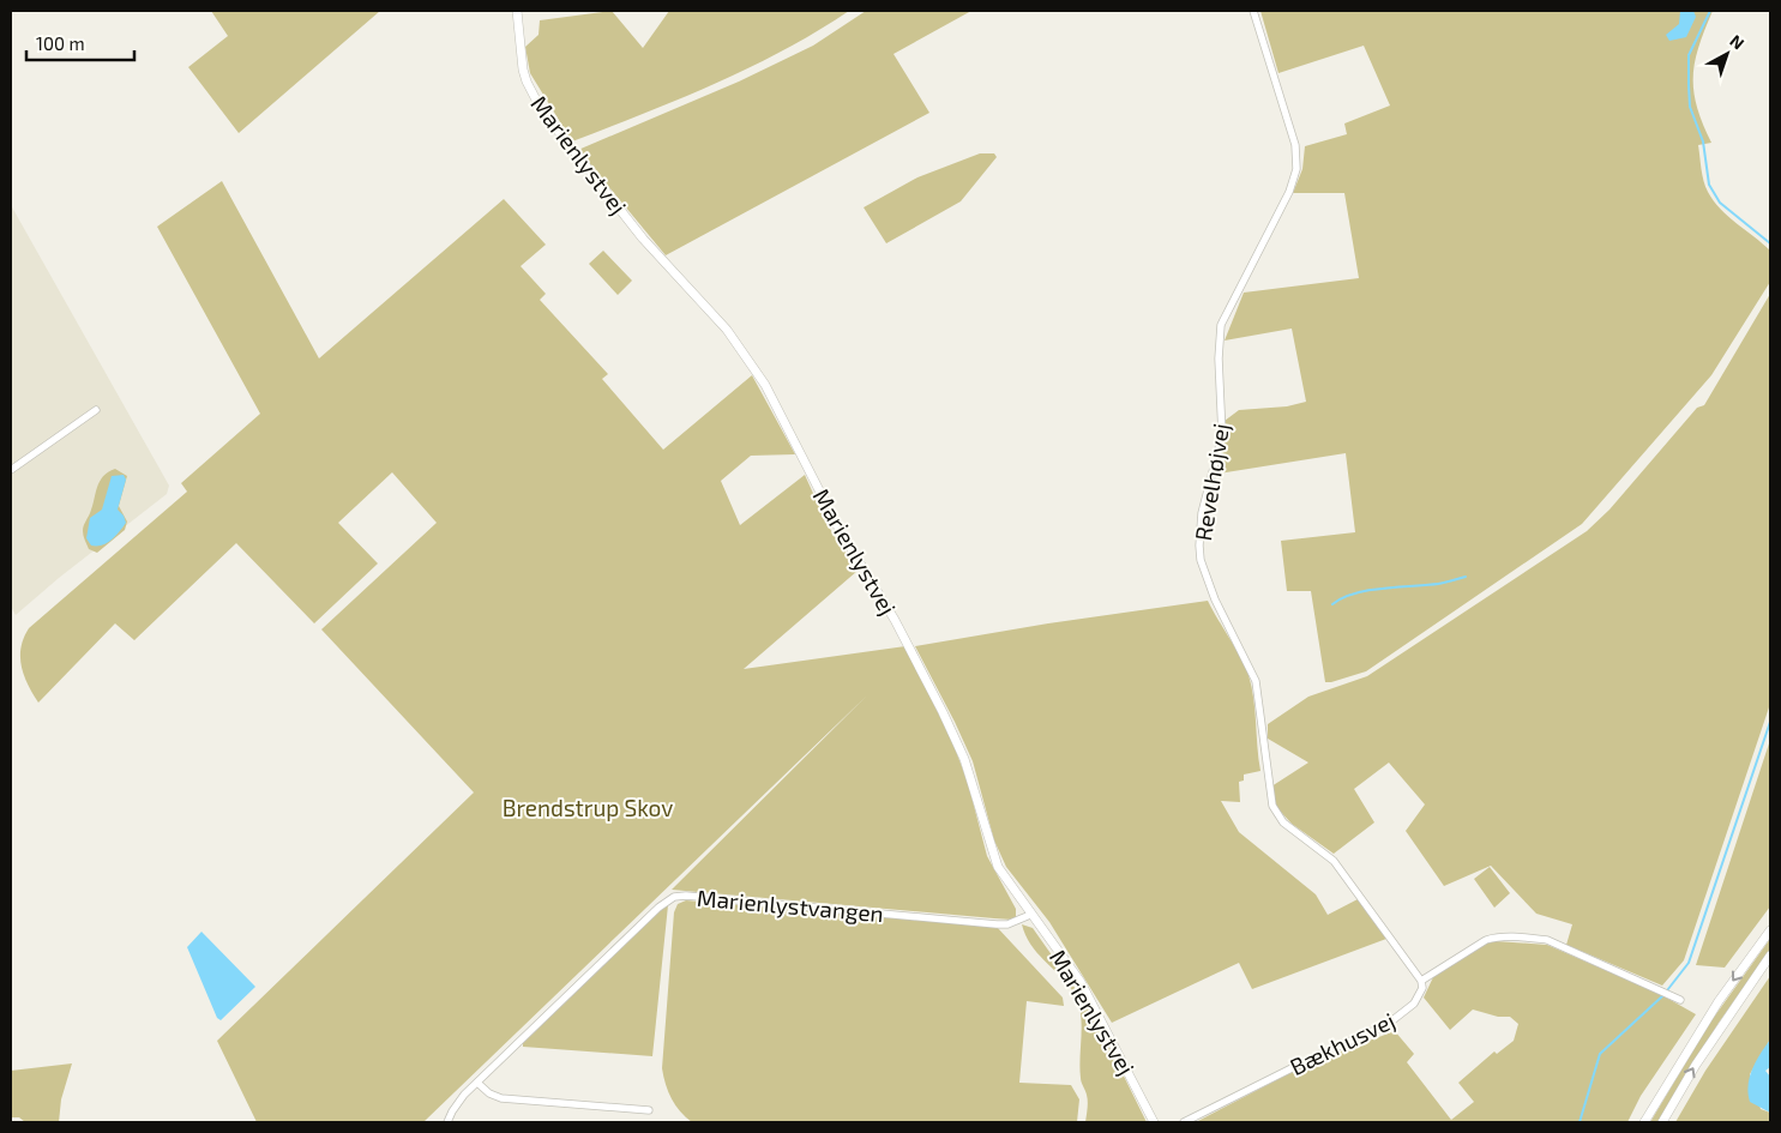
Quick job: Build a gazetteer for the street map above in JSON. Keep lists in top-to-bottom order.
{
  "streets": {
    "street": [
      "Marienlystvej",
      "Revelhøjvej",
      "Marienlystvangen",
      "Bækhusvej"
    ]
  },
  "crossings": [
    ["Marienlystvej", "Marienlystvangen"],
    ["Revelhøjvej", "Bækhusvej"]
  ],
  "parks": ["Brendstrup Skov"],
  "scale_bar": "100 m",
  "north": "top right"
}
